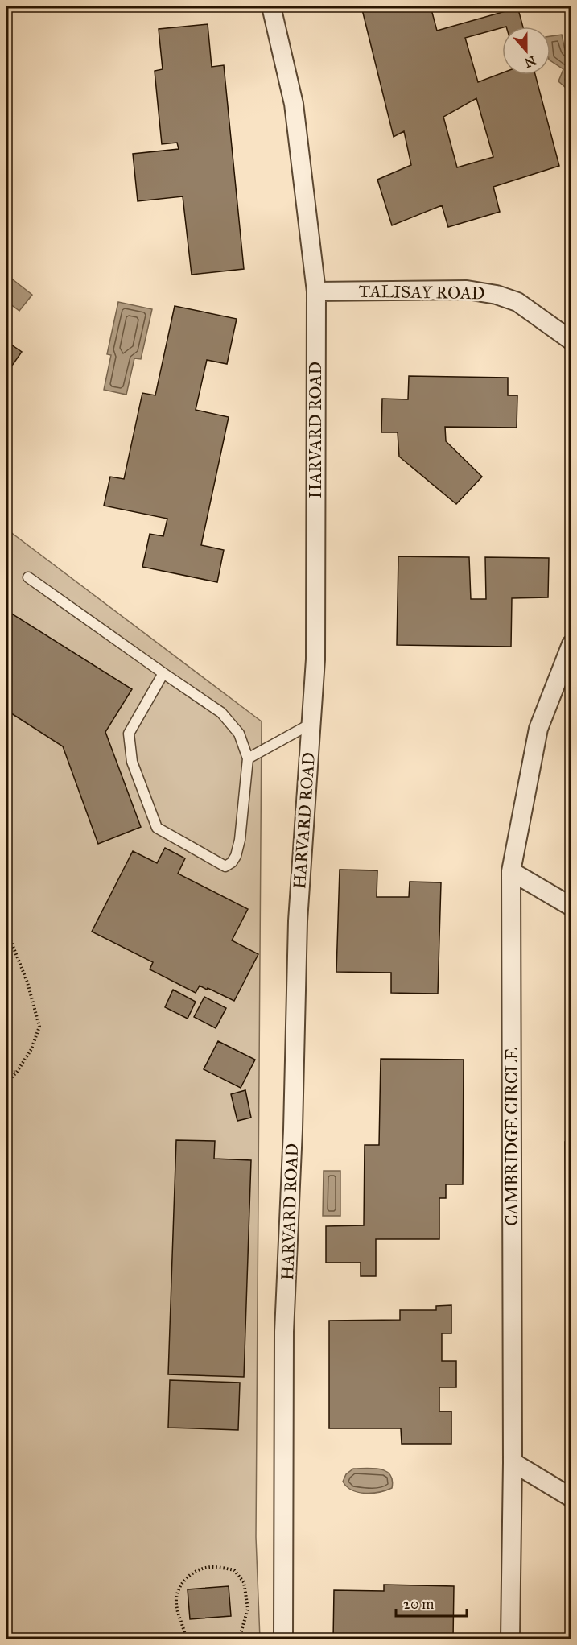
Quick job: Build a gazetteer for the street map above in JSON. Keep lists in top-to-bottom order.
{
  "streets": {
    "street": ["TALISAY ROAD", "HARVARD ROAD", "CAMBRIDGE CIRCLE"]
  },
  "crossings": [
    ["TALISAY ROAD", "HARVARD ROAD"]
  ],
  "scale_bar": "20 m",
  "north": "bottom"
}
